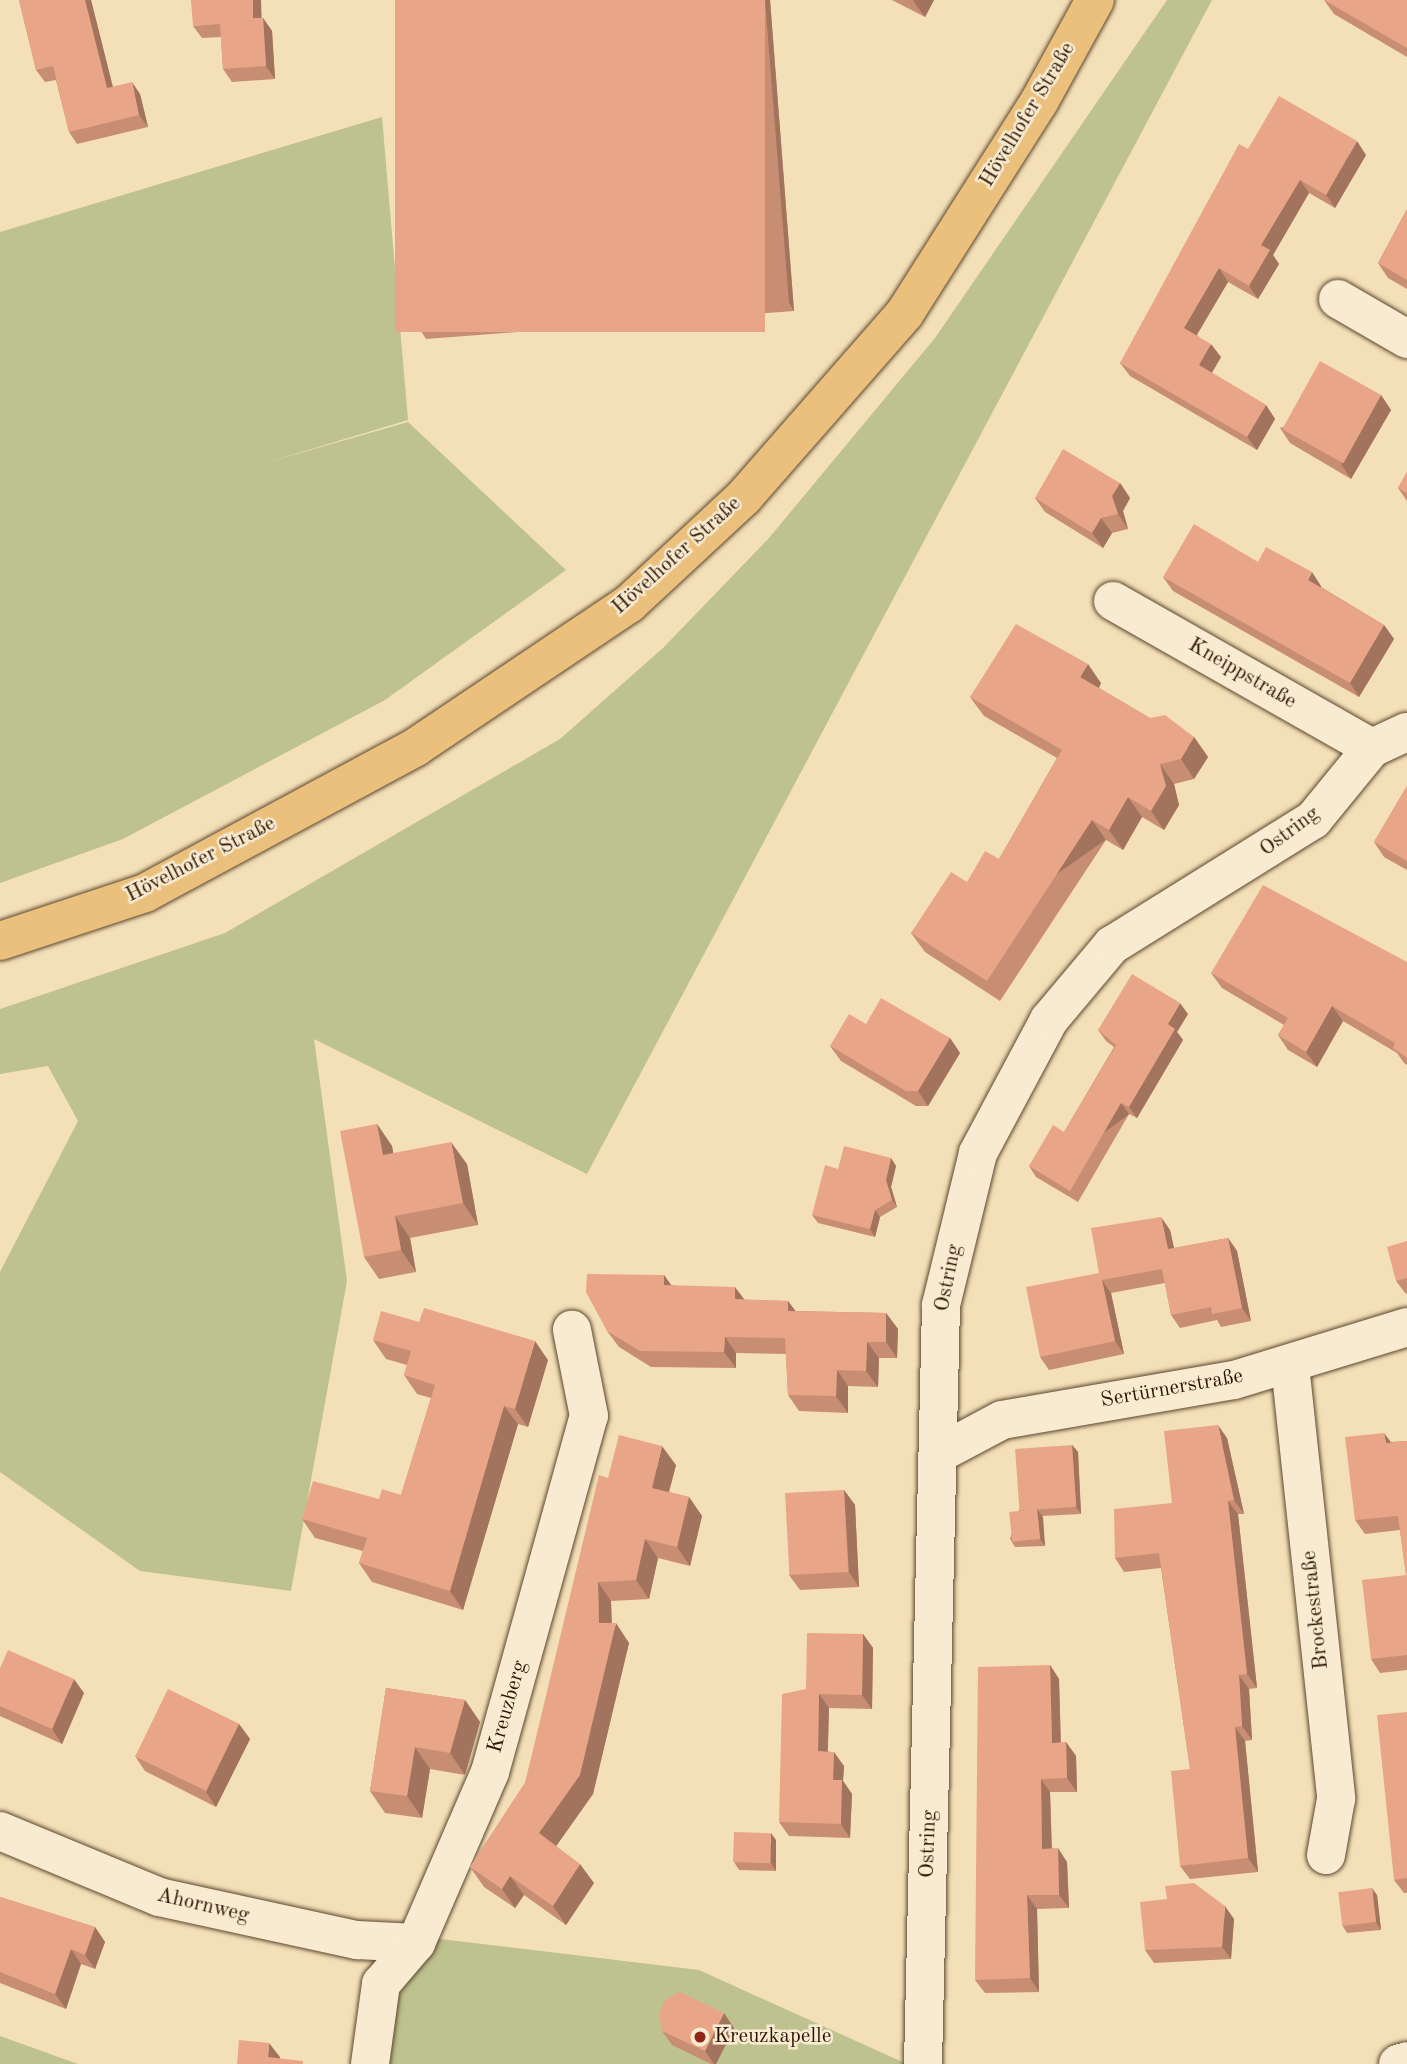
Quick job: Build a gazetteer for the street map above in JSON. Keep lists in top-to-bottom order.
{
  "streets": {
    "main road": ["Hövelhofer Straße"],
    "street": [
      "Kneippstraße",
      "Ostring",
      "Sertürnerstraße",
      "Brockestraße",
      "Kreuzberg",
      "Ahornweg"
    ]
  },
  "crossings": [
    ["Kneippstraße", "Ostring"],
    ["Ostring", "Sertürnerstraße"],
    ["Sertürnerstraße", "Brockestraße"],
    ["Kreuzberg", "Ahornweg"]
  ],
  "places": ["Kreuzkapelle"]
}
